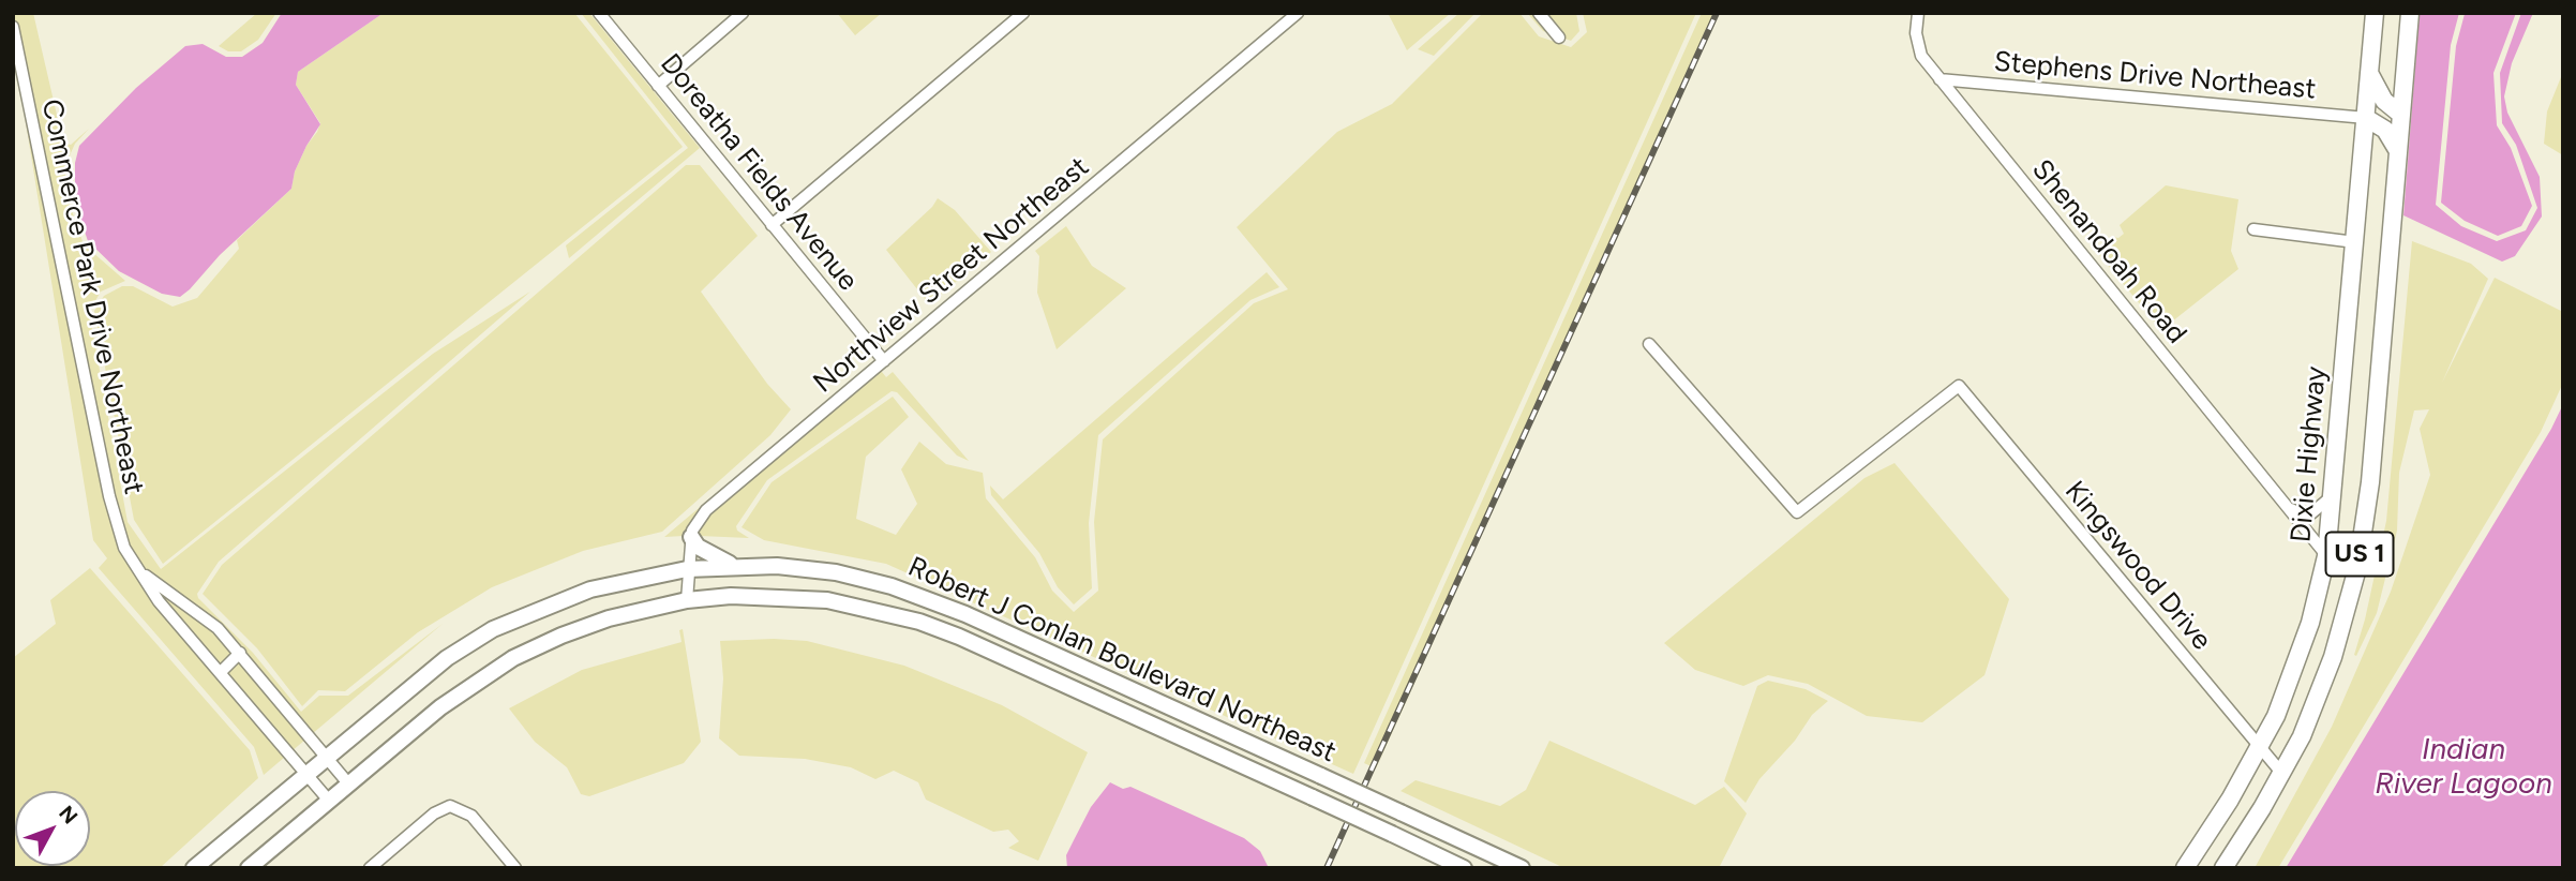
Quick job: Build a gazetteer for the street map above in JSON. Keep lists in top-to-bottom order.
{
  "streets": {
    "main road": ["Dixie Highway", "US 1", "Robert J Conlan Boulevard Northeast"],
    "street": [
      "Stephens Drive Northeast",
      "Doreatha Fields Avenue",
      "Shenandoah Road",
      "Northview Street Northeast",
      "Commerce Park Drive Northeast",
      "Kingswood Drive"
    ]
  },
  "crossings": [
    ["Stephens Drive Northeast", "Shenandoah Road"],
    ["Stephens Drive Northeast", "Dixie Highway"],
    ["Doreatha Fields Avenue", "Northview Street Northeast"],
    ["Shenandoah Road", "Dixie Highway"],
    ["Northview Street Northeast", "Robert J Conlan Boulevard Northeast"],
    ["Commerce Park Drive Northeast", "Robert J Conlan Boulevard Northeast"],
    ["Dixie Highway", "Kingswood Drive"],
    ["US 1", "Kingswood Drive"]
  ],
  "water": ["Indian River Lagoon"],
  "north": "top right"
}
